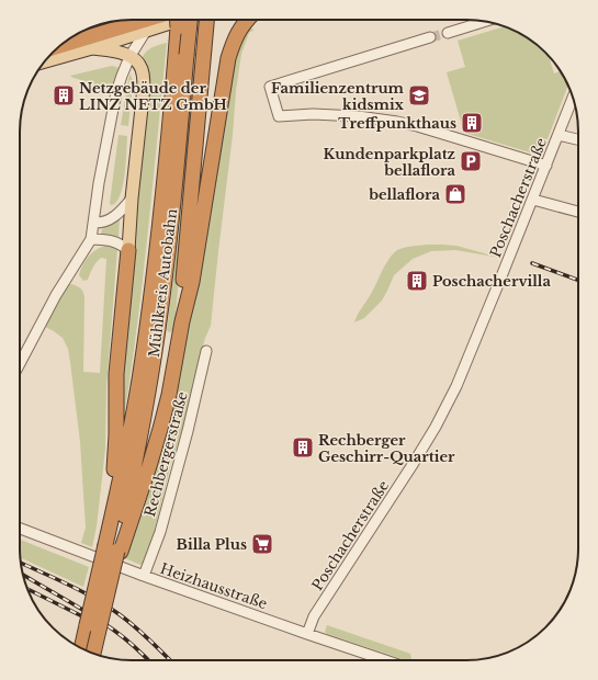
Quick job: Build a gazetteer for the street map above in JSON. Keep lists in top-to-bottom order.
{
  "streets": {
    "highway": ["Mühlkreis Autobahn"],
    "street": ["Poschacherstraße", "Rechbergerstraße", "Heizhausstraße"]
  },
  "crossings": [
    ["Poschacherstraße", "Heizhausstraße"],
    ["Rechbergerstraße", "Heizhausstraße"]
  ],
  "places": {
    "building": [
      "Netzgebäude der LINZ NETZ GmbH",
      "Treffpunkthaus",
      "Poschachervilla",
      "Rechberger Geschirr-Quartier"
    ],
    "school or university": ["Familienzentrum kidsmix"],
    "parking": ["Kundenparkplatz bellaflora"],
    "shop": ["bellaflora"],
    "supermarket": ["Billa Plus"]
  }
}
